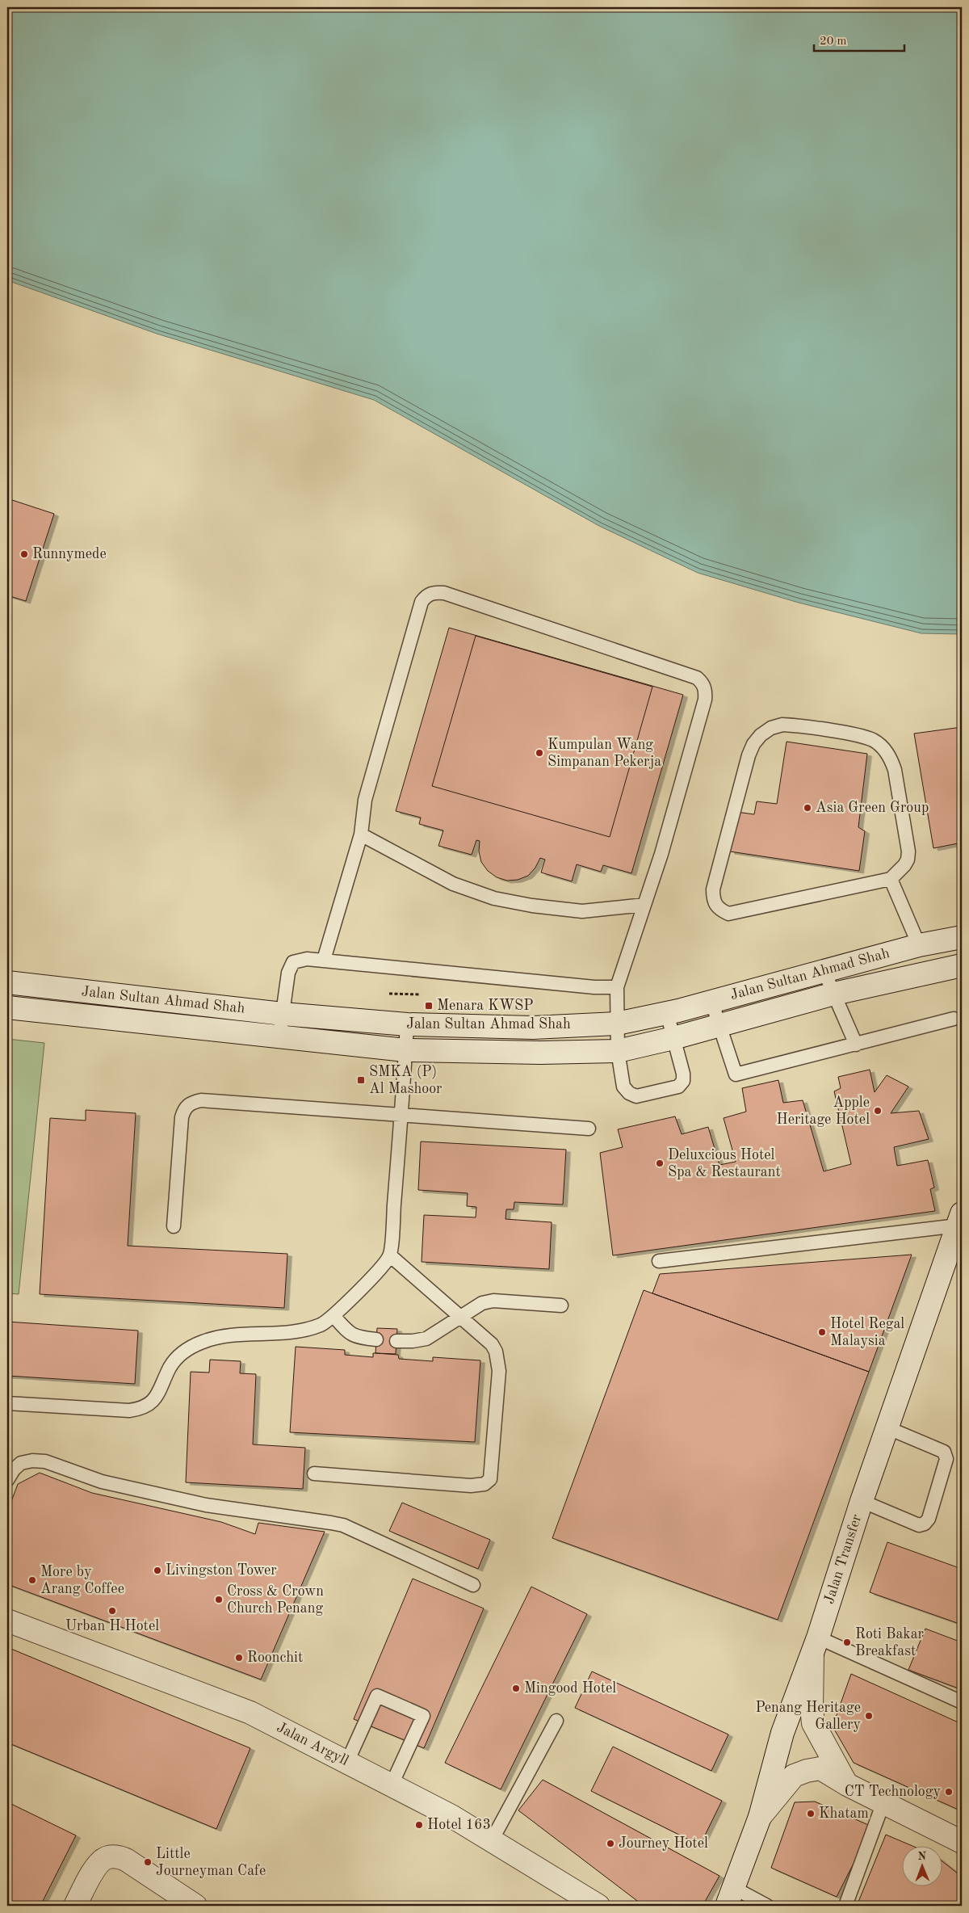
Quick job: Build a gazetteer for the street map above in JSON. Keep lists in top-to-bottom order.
{
  "streets": {
    "main road": ["Jalan Sultan Ahmad Shah", "Jalan Transfer", "Jalan Argyll"]
  },
  "places": {
    "other": [
      "Runnymede",
      "Kumpulan Wang Simpanan Pekerja",
      "Asia Green Group",
      "Apple Heritage Hotel",
      "Deluxcious Hotel Spa & Restaurant",
      "Hotel Regal Malaysia",
      "Livingston Tower",
      "More by Arang Coffee",
      "Cross & Crown Church Penang",
      "Urban H Hotel",
      "Roti Bakar Breakfast",
      "Roonchit",
      "Mingood Hotel",
      "Penang Heritage Gallery",
      "CT Technology",
      "Khatam",
      "Hotel 163",
      "Journey Hotel",
      "Little Journeyman Cafe"
    ],
    "transit": ["Menara KWSP", "SMKA (P) Al Mashoor"]
  },
  "scale_bar": "20 m",
  "north": "top"
}
